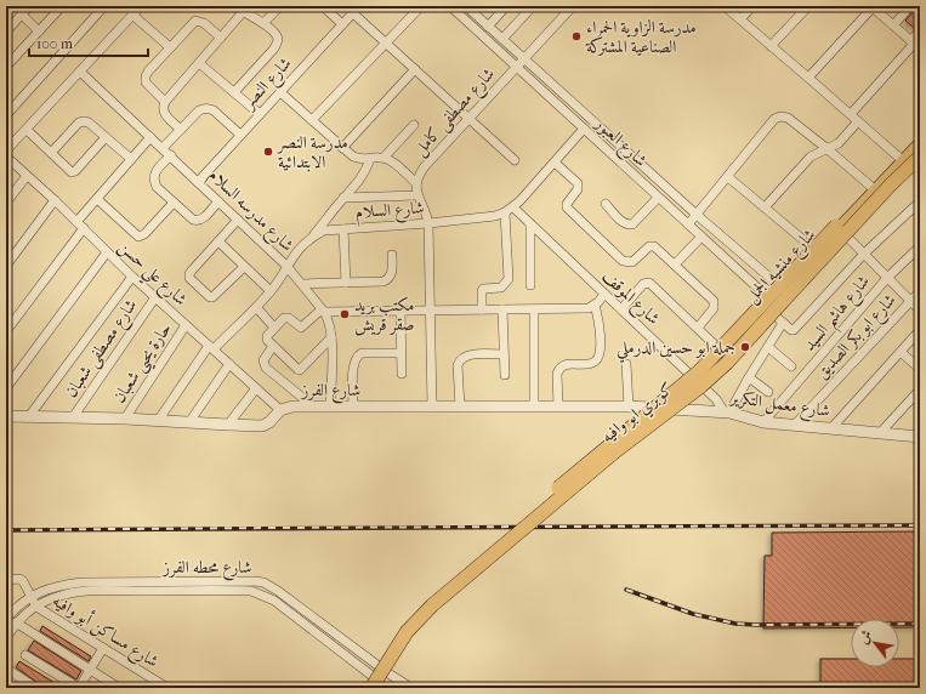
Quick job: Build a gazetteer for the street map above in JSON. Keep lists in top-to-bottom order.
{
  "streets": {
    "main road": ["شارع منشيه الجمل", "كوبري ابو وافيه"],
    "street": [
      "شارع النصر",
      "شارع مصطفى كامل",
      "شارع العبور",
      "شارع مدرسه السلام",
      "شارع السلام",
      "شارع علي حسن",
      "شارع الموقف",
      "شارع هاشم السيد",
      "شارع ابو بكر الصديق",
      "شارع مصطفى شعبان",
      "حارة يحيى شعبان",
      "شارع الفرز",
      "شارع معمل التكرير",
      "شارع محطه الفرز",
      "شارع مساكن أبو وافيه"
    ]
  },
  "crossings": [
    ["شارع النصر", "شارع مدرسه السلام"],
    ["شارع مصطفى كامل", "شارع العبور"],
    ["شارع مصطفى كامل", "شارع السلام"],
    ["شارع مصطفى كامل", "شارع الفرز"],
    ["شارع العبور", "شارع السلام"],
    ["شارع العبور", "شارع منشيه الجمل"],
    ["شارع مدرسه السلام", "شارع السلام"],
    ["شارع مدرسه السلام", "شارع الفرز"],
    ["شارع السلام", "شارع علي حسن"],
    ["شارع السلام", "شارع الموقف"],
    ["شارع السلام", "شارع الفرز"],
    ["شارع منشيه الجمل", "شارع الموقف"],
    ["شارع منشيه الجمل", "شارع الفرز"],
    ["شارع منشيه الجمل", "شارع معمل التكرير"],
    ["شارع منشيه الجمل", "كوبري ابو وافيه"],
    ["شارع علي حسن", "شارع مصطفى شعبان"],
    ["شارع علي حسن", "حارة يحيى شعبان"],
    ["شارع علي حسن", "شارع الفرز"],
    ["شارع الموقف", "شارع معمل التكرير"],
    ["شارع هاشم السيد", "شارع معمل التكرير"],
    ["شارع ابو بكر الصديق", "شارع معمل التكرير"],
    ["شارع مصطفى شعبان", "شارع الفرز"],
    ["حارة يحيى شعبان", "شارع الفرز"],
    ["شارع الفرز", "شارع معمل التكرير"],
    ["كوبري ابو وافيه", "شارع محطه الفرز"],
    ["شارع محطه الفرز", "شارع مساكن أبو وافيه"]
  ],
  "places": [
    "مدرسة الزاوية الحمراء الصناعية المشتركة",
    "مدرسة النصر الابتدائية",
    "مكتب بريد صقر قريش",
    "جملة ابو حسين الدرملي"
  ],
  "scale_bar": "100 m",
  "north": "top left"
}
